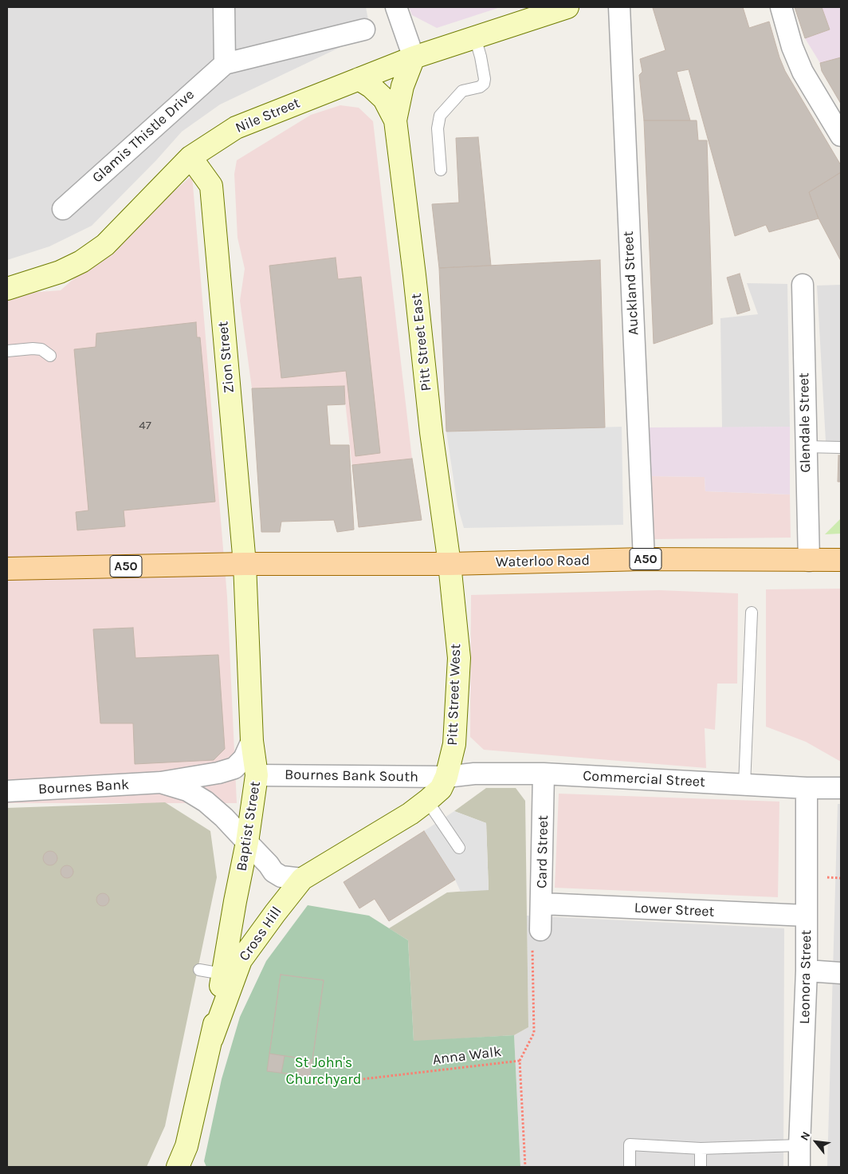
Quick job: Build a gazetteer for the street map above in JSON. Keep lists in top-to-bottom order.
{
  "streets": {
    "main road": [
      "Nile Street",
      "Pitt Street East",
      "Zion Street",
      "A50",
      "Waterloo Road",
      "Pitt Street West",
      "Baptist Street",
      "Cross Hill"
    ],
    "street": [
      "Glamis Thistle Drive",
      "Auckland Street",
      "Glendale Street",
      "Bournes Bank South",
      "Commercial Street",
      "Bournes Bank",
      "Card Street",
      "Lower Street",
      "Leonora Street"
    ],
    "path": ["Anna Walk"]
  },
  "crossings": [
    ["Nile Street", "Pitt Street East"],
    ["Nile Street", "Zion Street"],
    ["Auckland Street", "Waterloo Road"],
    ["Pitt Street East", "Waterloo Road"],
    ["Pitt Street East", "Pitt Street West"],
    ["Zion Street", "A50"],
    ["Zion Street", "Waterloo Road"],
    ["Zion Street", "Baptist Street"],
    ["Glendale Street", "Waterloo Road"],
    ["A50", "Waterloo Road"],
    ["A50", "Baptist Street"],
    ["Waterloo Road", "Pitt Street West"],
    ["Waterloo Road", "Baptist Street"],
    ["Pitt Street West", "Bournes Bank South"],
    ["Pitt Street West", "Commercial Street"],
    ["Pitt Street West", "Cross Hill"],
    ["Bournes Bank South", "Commercial Street"],
    ["Bournes Bank South", "Baptist Street"],
    ["Bournes Bank South", "Cross Hill"],
    ["Commercial Street", "Card Street"],
    ["Commercial Street", "Cross Hill"],
    ["Commercial Street", "Leonora Street"],
    ["Bournes Bank", "Baptist Street"],
    ["Baptist Street", "Cross Hill"],
    ["Card Street", "Lower Street"],
    ["Lower Street", "Leonora Street"]
  ],
  "parks": ["St John's Churchyard"],
  "house_numbers": ["47"],
  "north": "top left"
}
